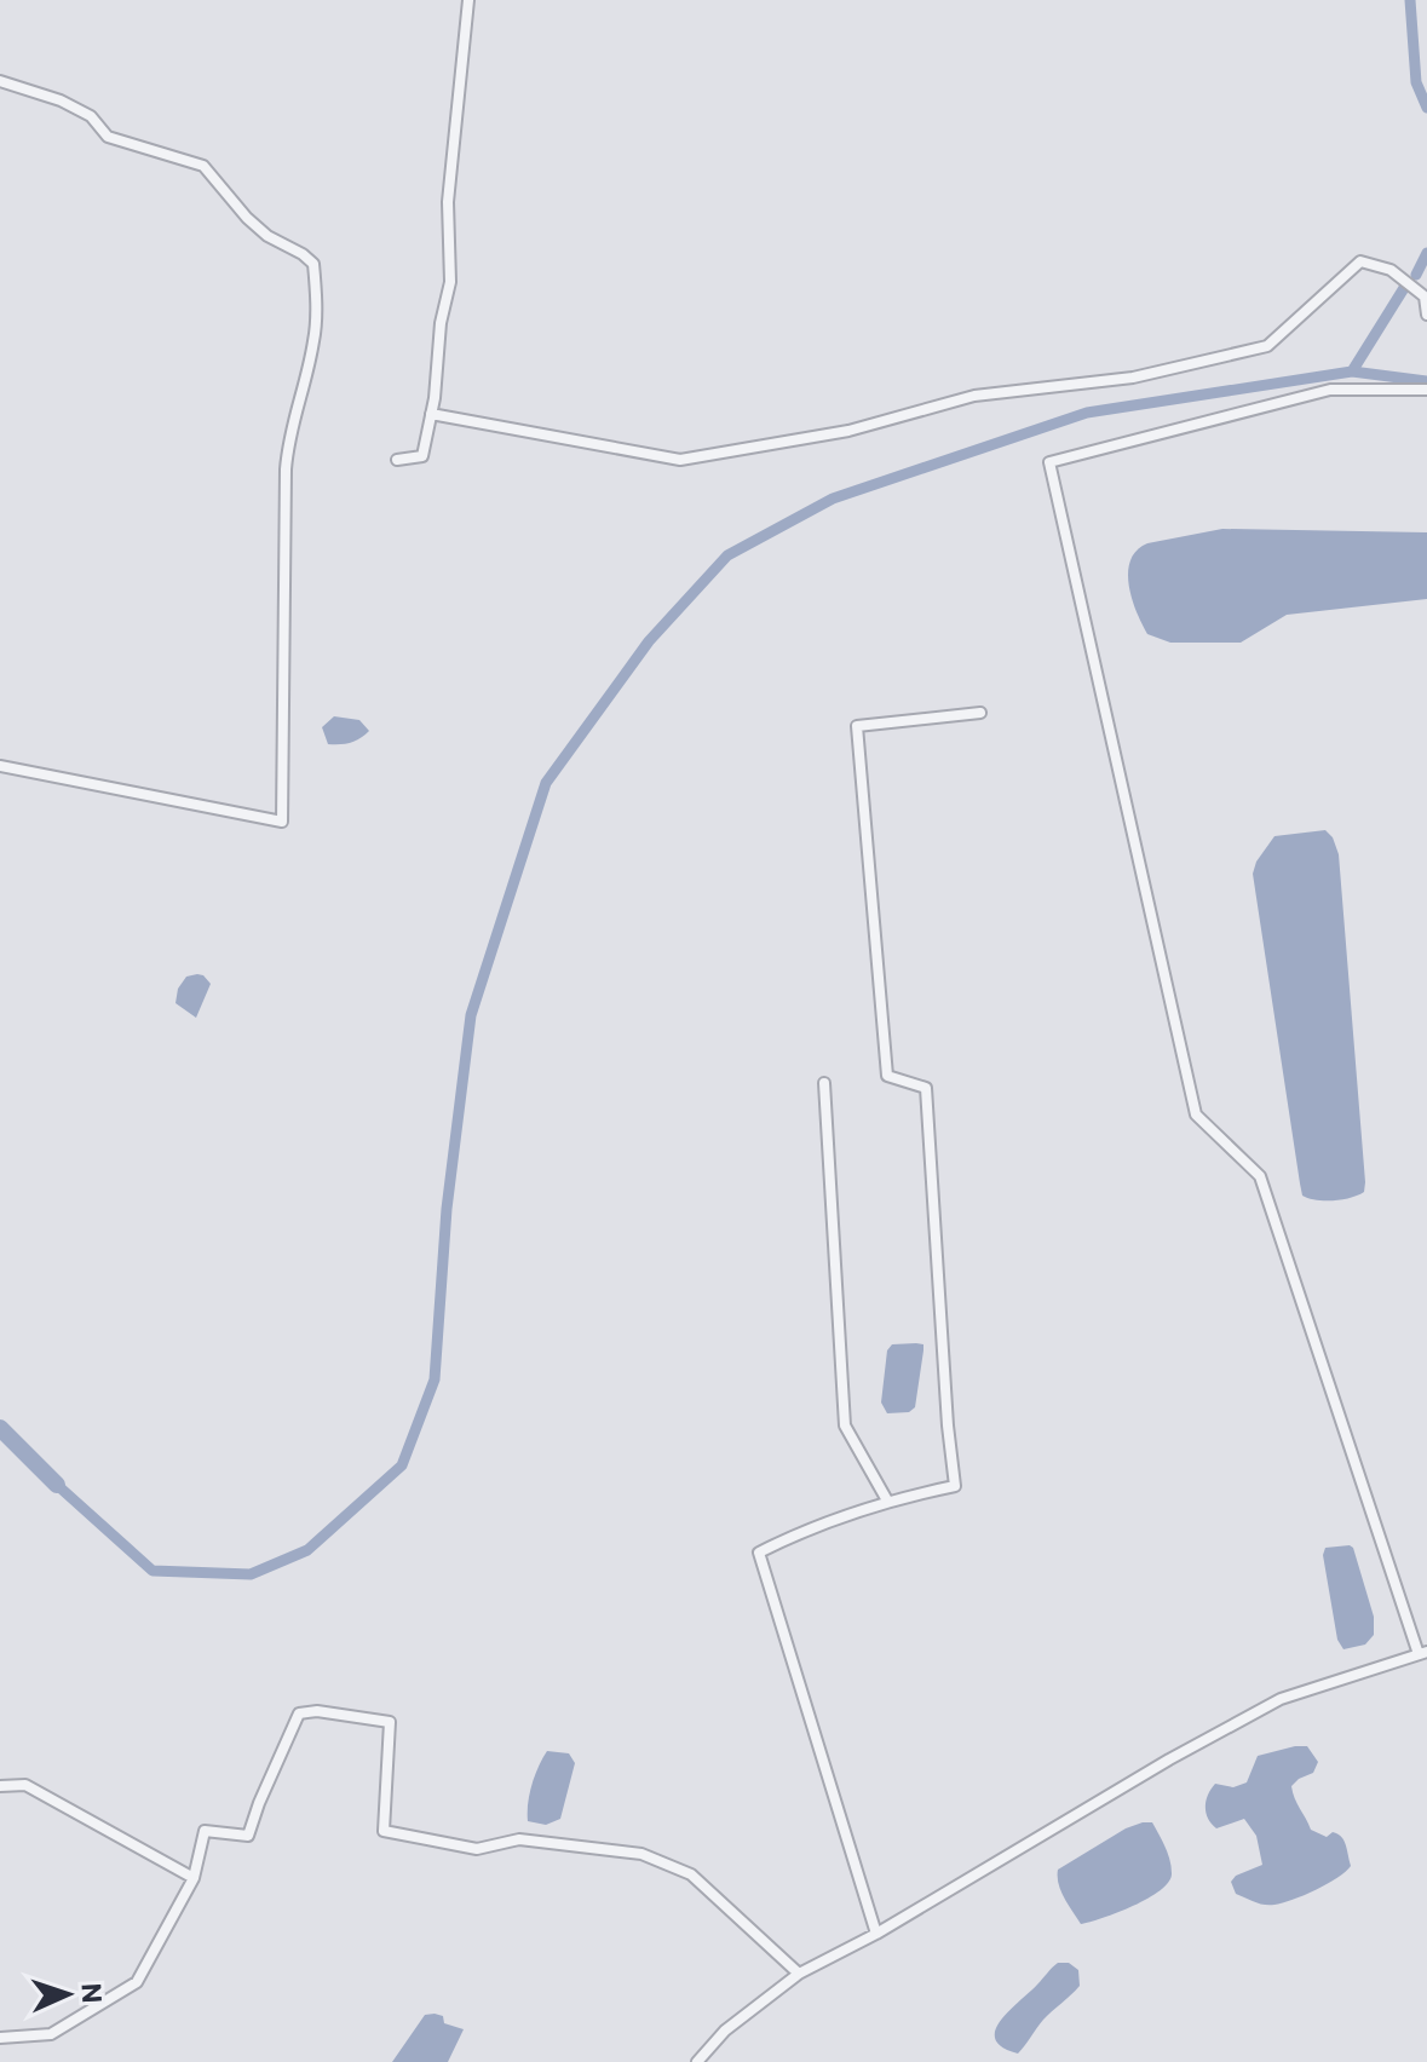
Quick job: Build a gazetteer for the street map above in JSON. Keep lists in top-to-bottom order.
{
  "north": "right"
}
